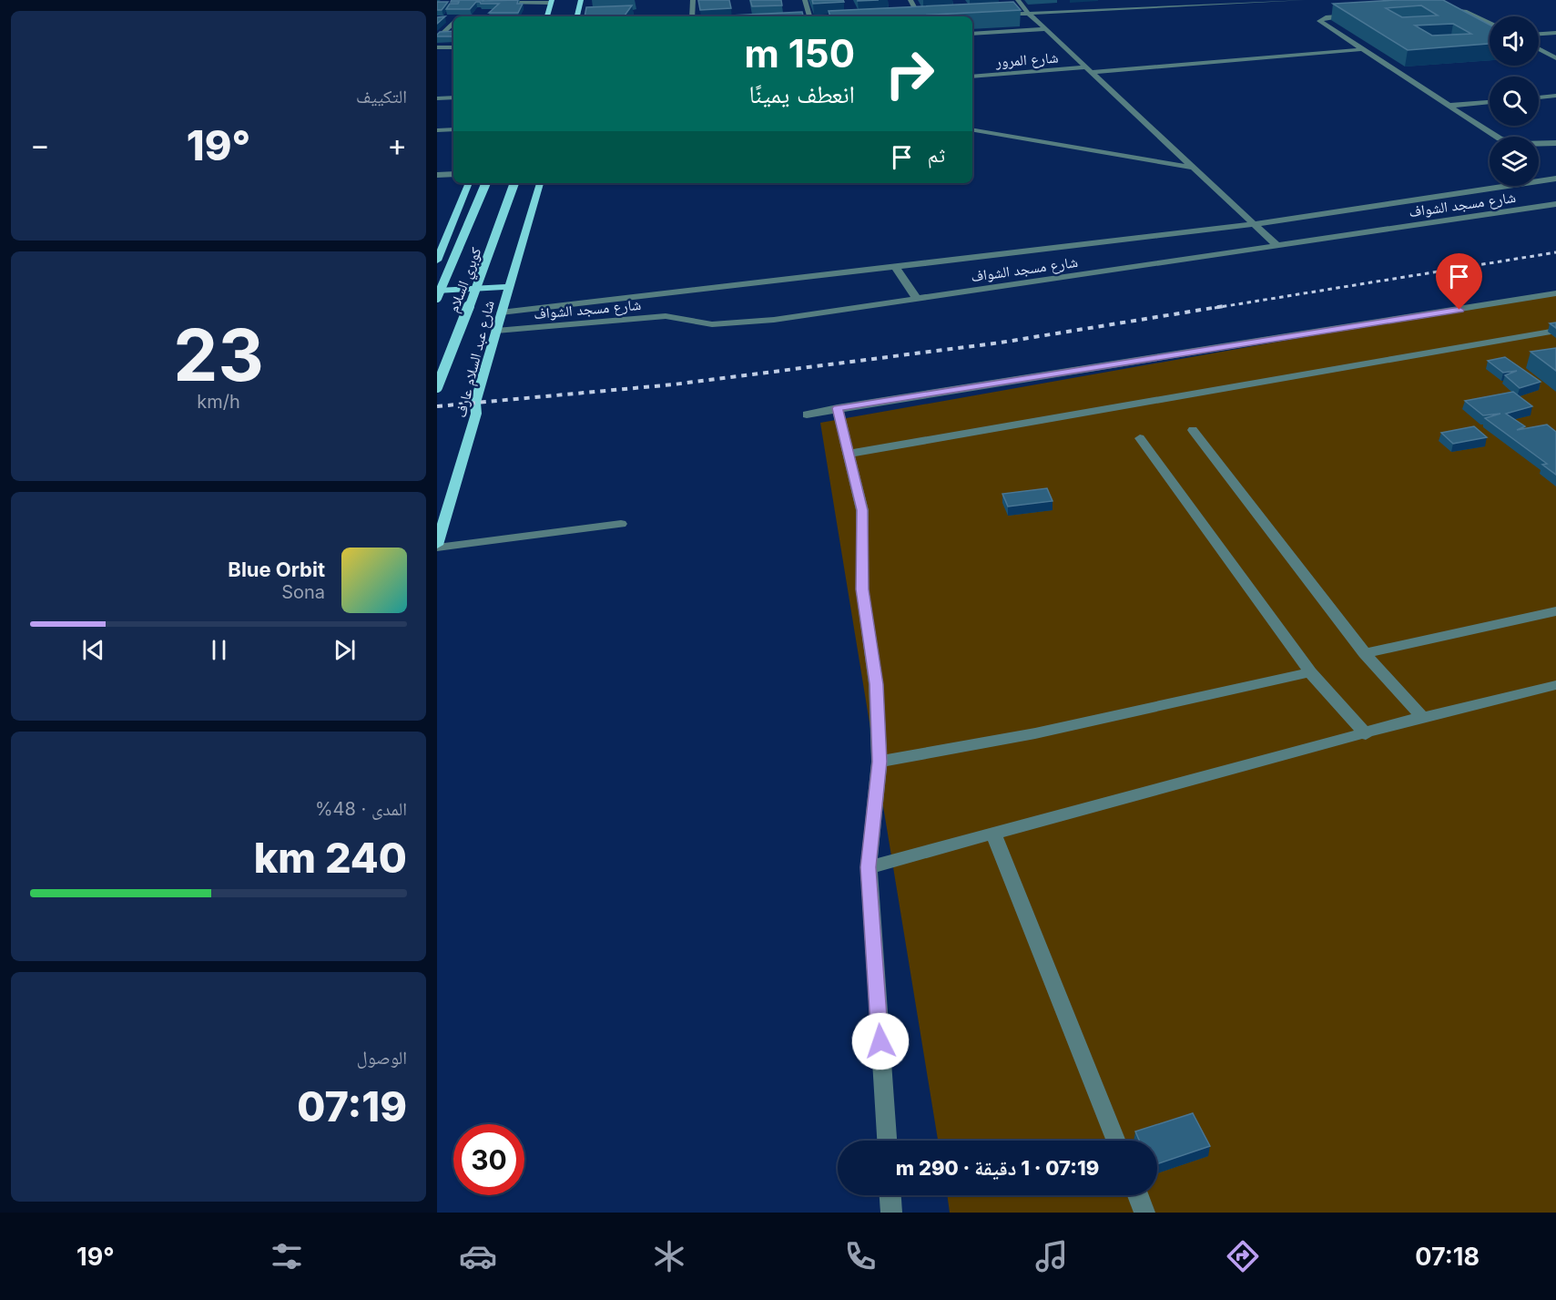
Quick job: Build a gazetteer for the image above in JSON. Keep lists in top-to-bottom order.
{
  "streets": {
    "main road": ["كوبري السلام", "شارع عبد السلام عارف"],
    "street": ["شارع المرور", "شارع مسجد الشواف"]
  },
  "crossings": [
    ["شارع مسجد الشواف", "شارع عبد السلام عارف"]
  ],
  "page": {
    "tile": [
      "التكييف",
      ["23", "km/h"],
      ["المدى · 48%", "240 km"],
      ["الوصول", "07:19"]
    ],
    "turn": ["150 m", "انعطف يمينًا"],
    "heat": ["−", "19°", "+"],
    "then": "ثم",
    "song": ["Blue Orbit", "Sona"],
    "limit": "30",
    "trip": "07:19 · 1 دقيقة · 290 m",
    "tabs": ["07:18", "19°"]
  }
}
